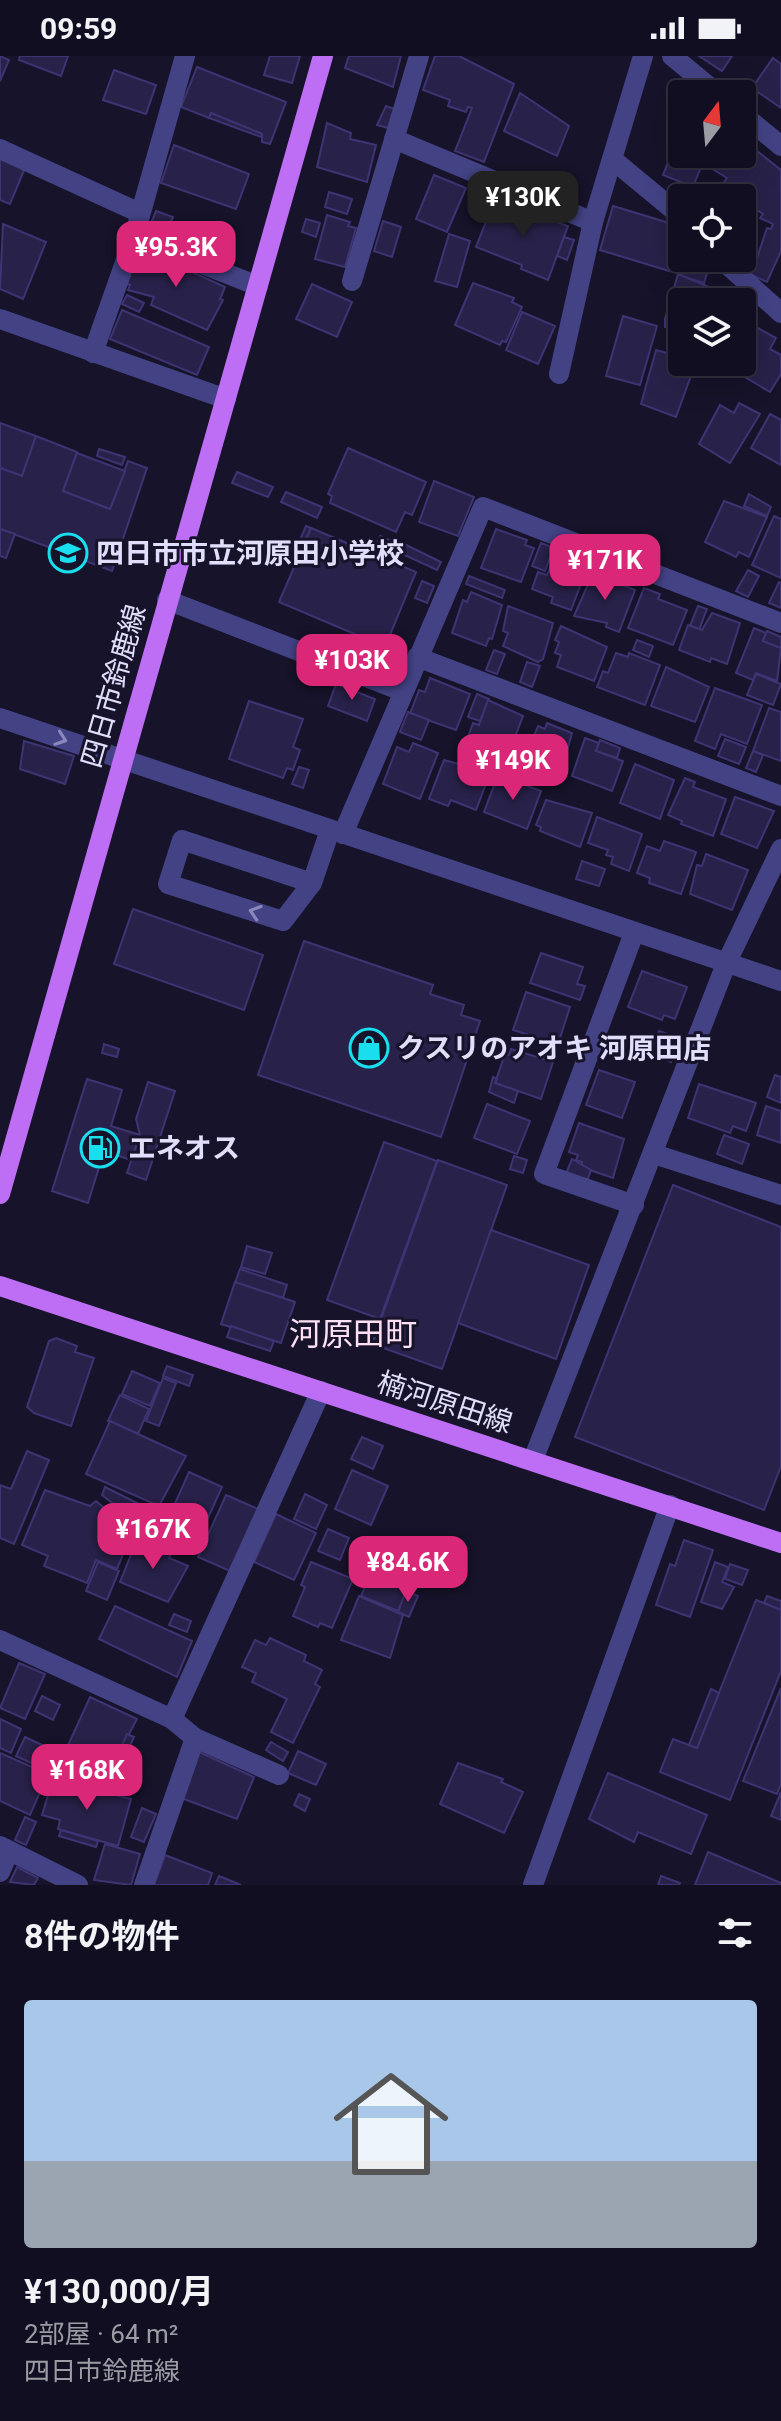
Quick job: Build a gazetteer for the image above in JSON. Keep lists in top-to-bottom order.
{
  "streets": {
    "main road": ["四日市鈴鹿線", "楠河原田線"]
  },
  "districts": ["河原田町"],
  "places": {
    "school or university": ["四日市市立河原田小学校"],
    "shop": ["クスリのアオキ 河原田店"],
    "fuel station": ["エネオス"]
  },
  "north": "top",
  "page": {
    "status": "09:59",
    "price": [
      "¥130K",
      "¥95.3K",
      "¥171K",
      "¥103K",
      "¥149K",
      "¥167K",
      "¥84.6K",
      "¥168K"
    ],
    "heading": "8件の物件",
    "list": [
      {
        "name": "¥130,000/月",
        "note": "2部屋 · 64 m² · 四日市鈴鹿線"
      }
    ]
  }
}
